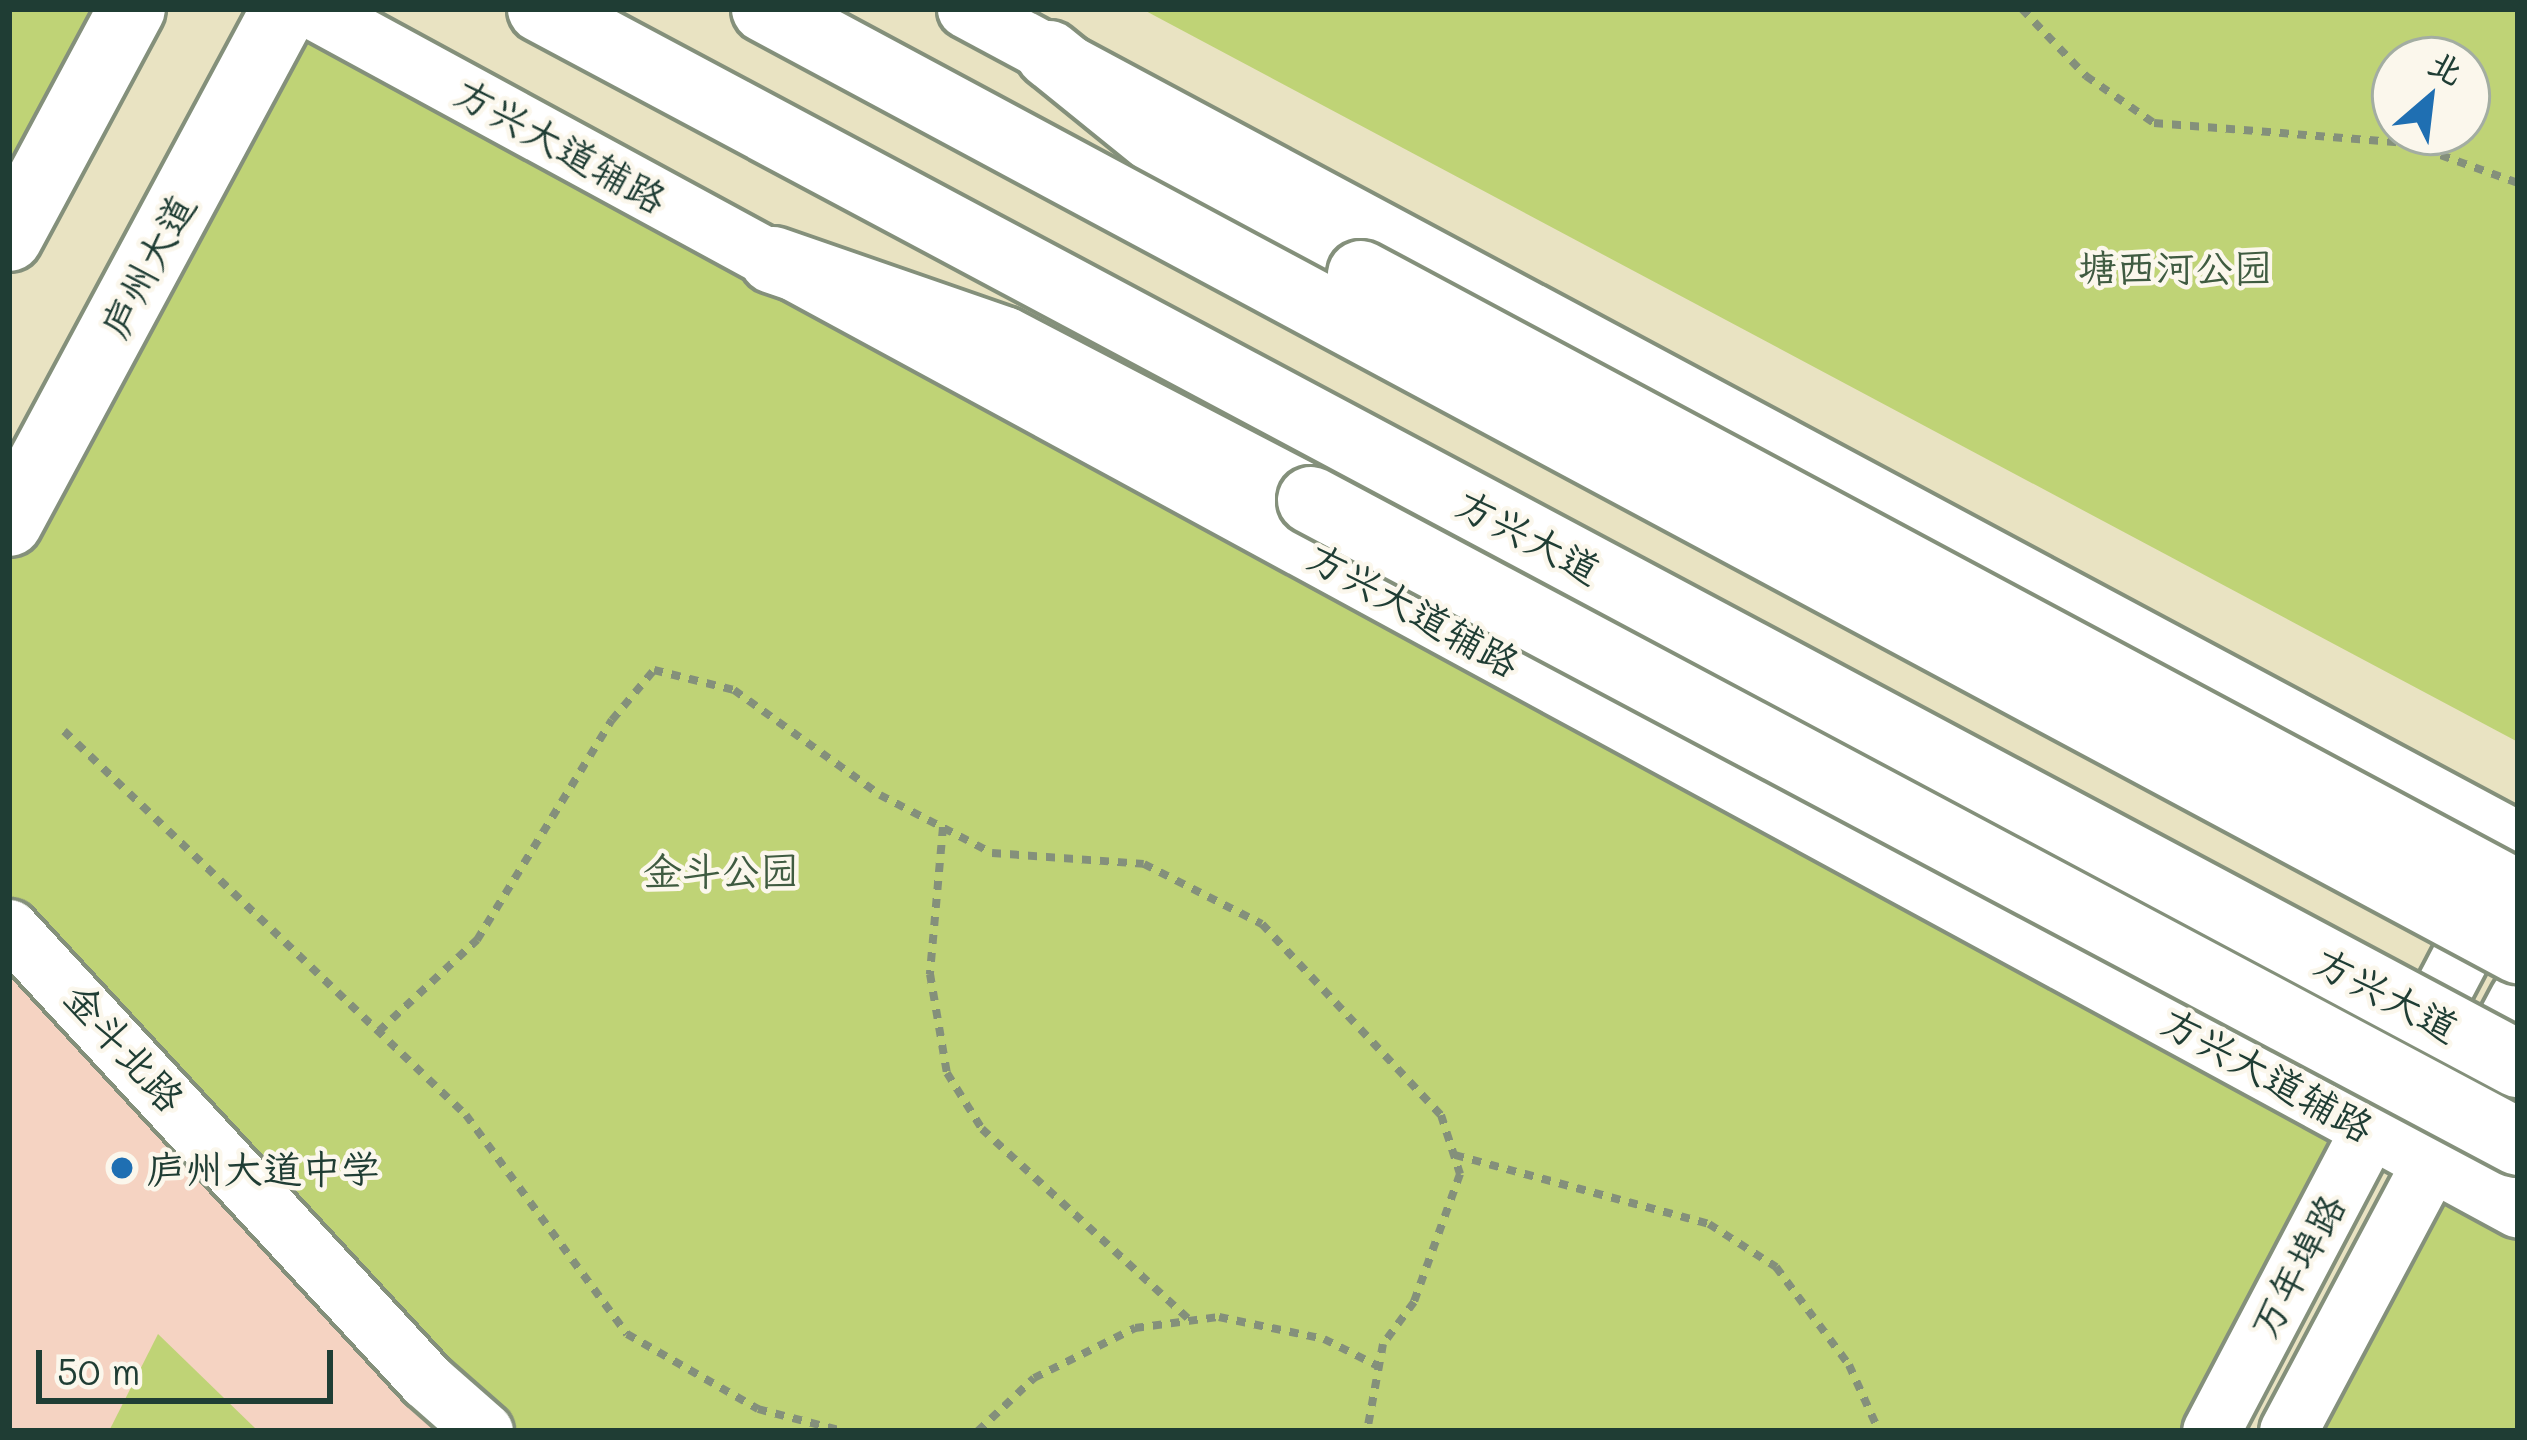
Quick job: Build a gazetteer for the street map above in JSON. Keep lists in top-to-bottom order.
{
  "streets": {
    "main road": ["庐州大道", "方兴大道"],
    "street": ["方兴大道辅路", "金斗北路", "万年埠路"]
  },
  "crossings": [
    ["方兴大道辅路", "万年埠路"]
  ],
  "parks": ["塘西河公园", "金斗公园"],
  "places": ["庐州大道中学"],
  "scale_bar": "50 m",
  "north": "top right"
}
